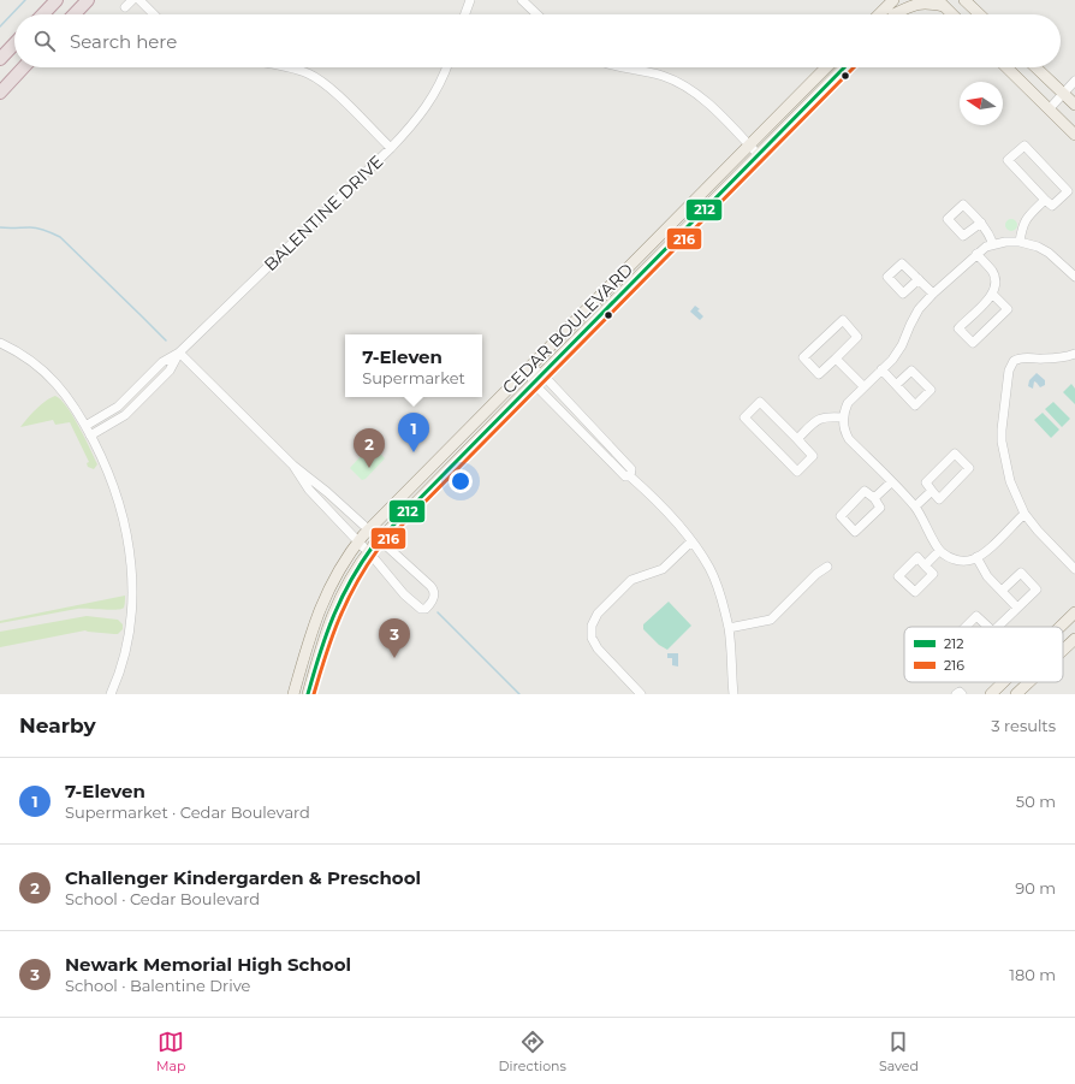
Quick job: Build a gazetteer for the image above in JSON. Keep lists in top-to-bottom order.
{
  "streets": {
    "main road": ["CEDAR BOULEVARD"],
    "street": ["BALENTINE DRIVE"]
  },
  "lines": ["transit line 212", "transit line 216"],
  "legend": ["212", "216"],
  "north": "left",
  "page": {
    "search": "Search here",
    "popup": ["7-Eleven", "Supermarket"],
    "pins": ["1", "2", "3"],
    "heading": ["Nearby", "3 results"],
    "list": [
      {
        "mark": "1",
        "name": "7-Eleven",
        "note": "Supermarket · Cedar Boulevard",
        "value": "50 m"
      },
      {
        "mark": "2",
        "name": "Challenger Kindergarden & Preschool",
        "note": "School · Cedar Boulevard",
        "value": "90 m"
      },
      {
        "mark": "3",
        "name": "Newark Memorial High School",
        "note": "School · Balentine Drive",
        "value": "180 m"
      }
    ],
    "nav": ["Map", "Directions", "Saved"]
  }
}
